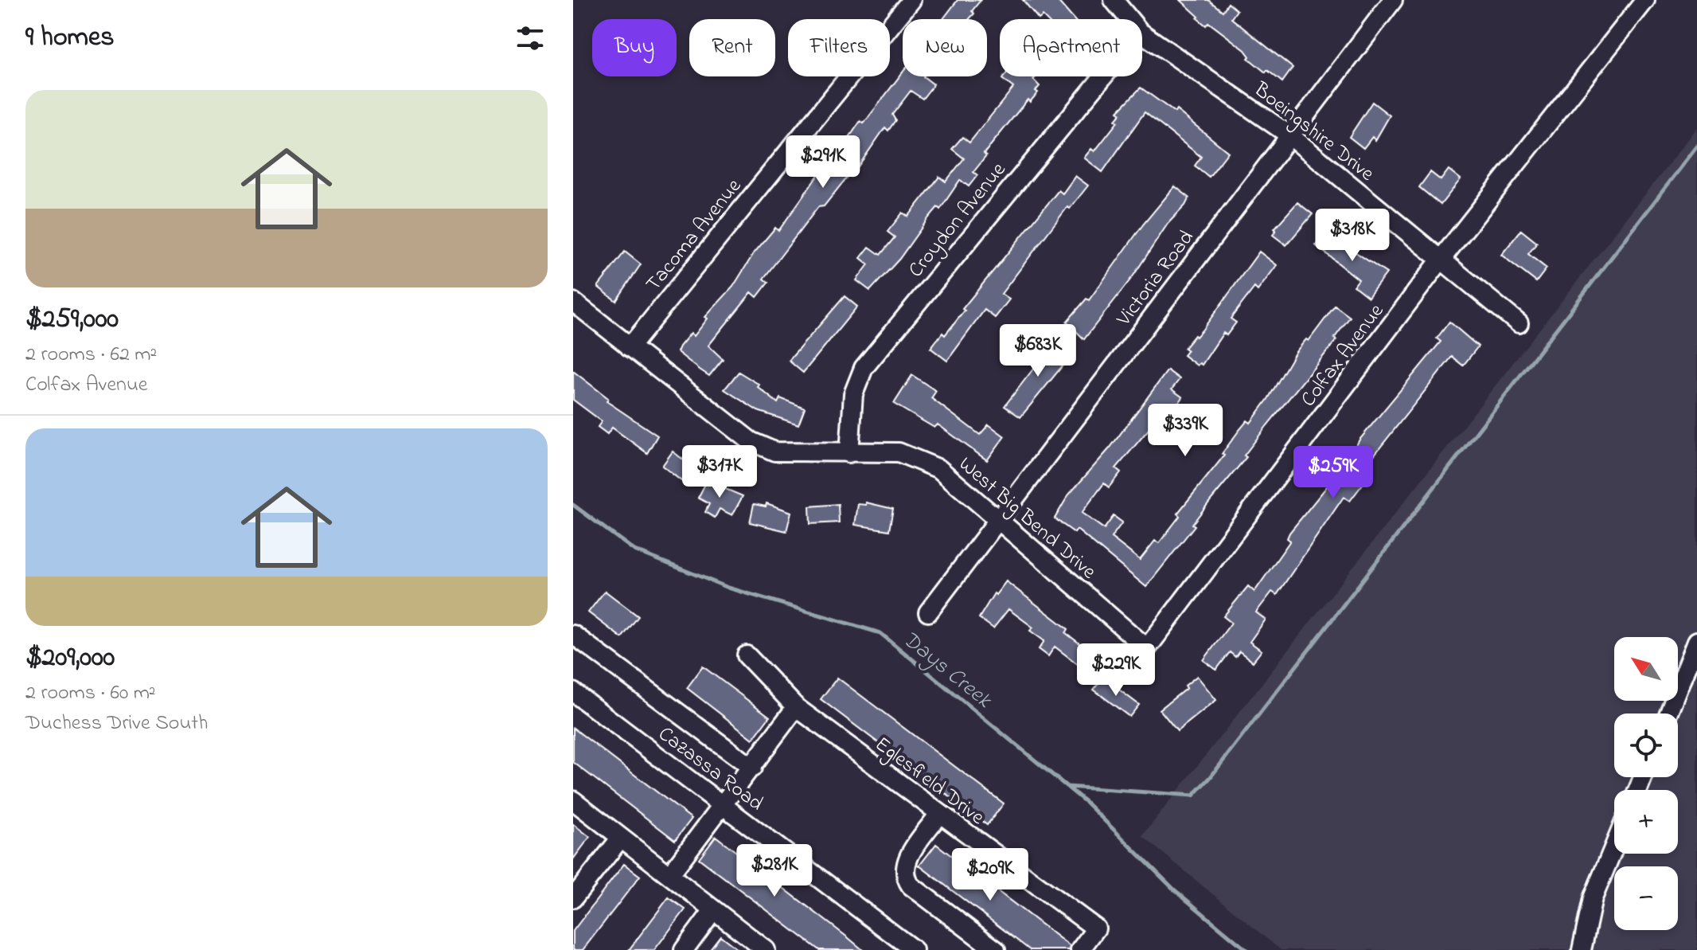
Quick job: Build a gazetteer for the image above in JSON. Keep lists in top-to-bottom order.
{
  "streets": {
    "street": [
      "Boeingshire Drive",
      "Croydon Avenue",
      "Tacoma Avenue",
      "Victoria Road",
      "Colfax Avenue",
      "West Big Bend Drive",
      "Cazassa Road",
      "Eglesfield Drive"
    ]
  },
  "crossings": [
    ["Boeingshire Drive", "Victoria Road"],
    ["Boeingshire Drive", "Colfax Avenue"],
    ["Croydon Avenue", "West Big Bend Drive"],
    ["Tacoma Avenue", "West Big Bend Drive"],
    ["Victoria Road", "West Big Bend Drive"],
    ["Colfax Avenue", "West Big Bend Drive"]
  ],
  "water": ["Days Creek"],
  "north": "top left",
  "page": {
    "heading": "9 homes",
    "chip": [
      "Buy",
      "Rent",
      "Filters",
      "New",
      "Apartment"
    ],
    "list": [
      {
        "name": "$259,000",
        "note": "2 rooms · 62 m² · Colfax Avenue"
      },
      {
        "name": "$209,000",
        "note": "2 rooms · 60 m² · Duchess Drive South"
      }
    ],
    "price": [
      "$291K",
      "$318K",
      "$683K",
      "$339K",
      "$317K",
      "$259K",
      "$229K",
      "$281K",
      "$209K"
    ],
    "map_buttons": ["+", "−"]
  }
}
